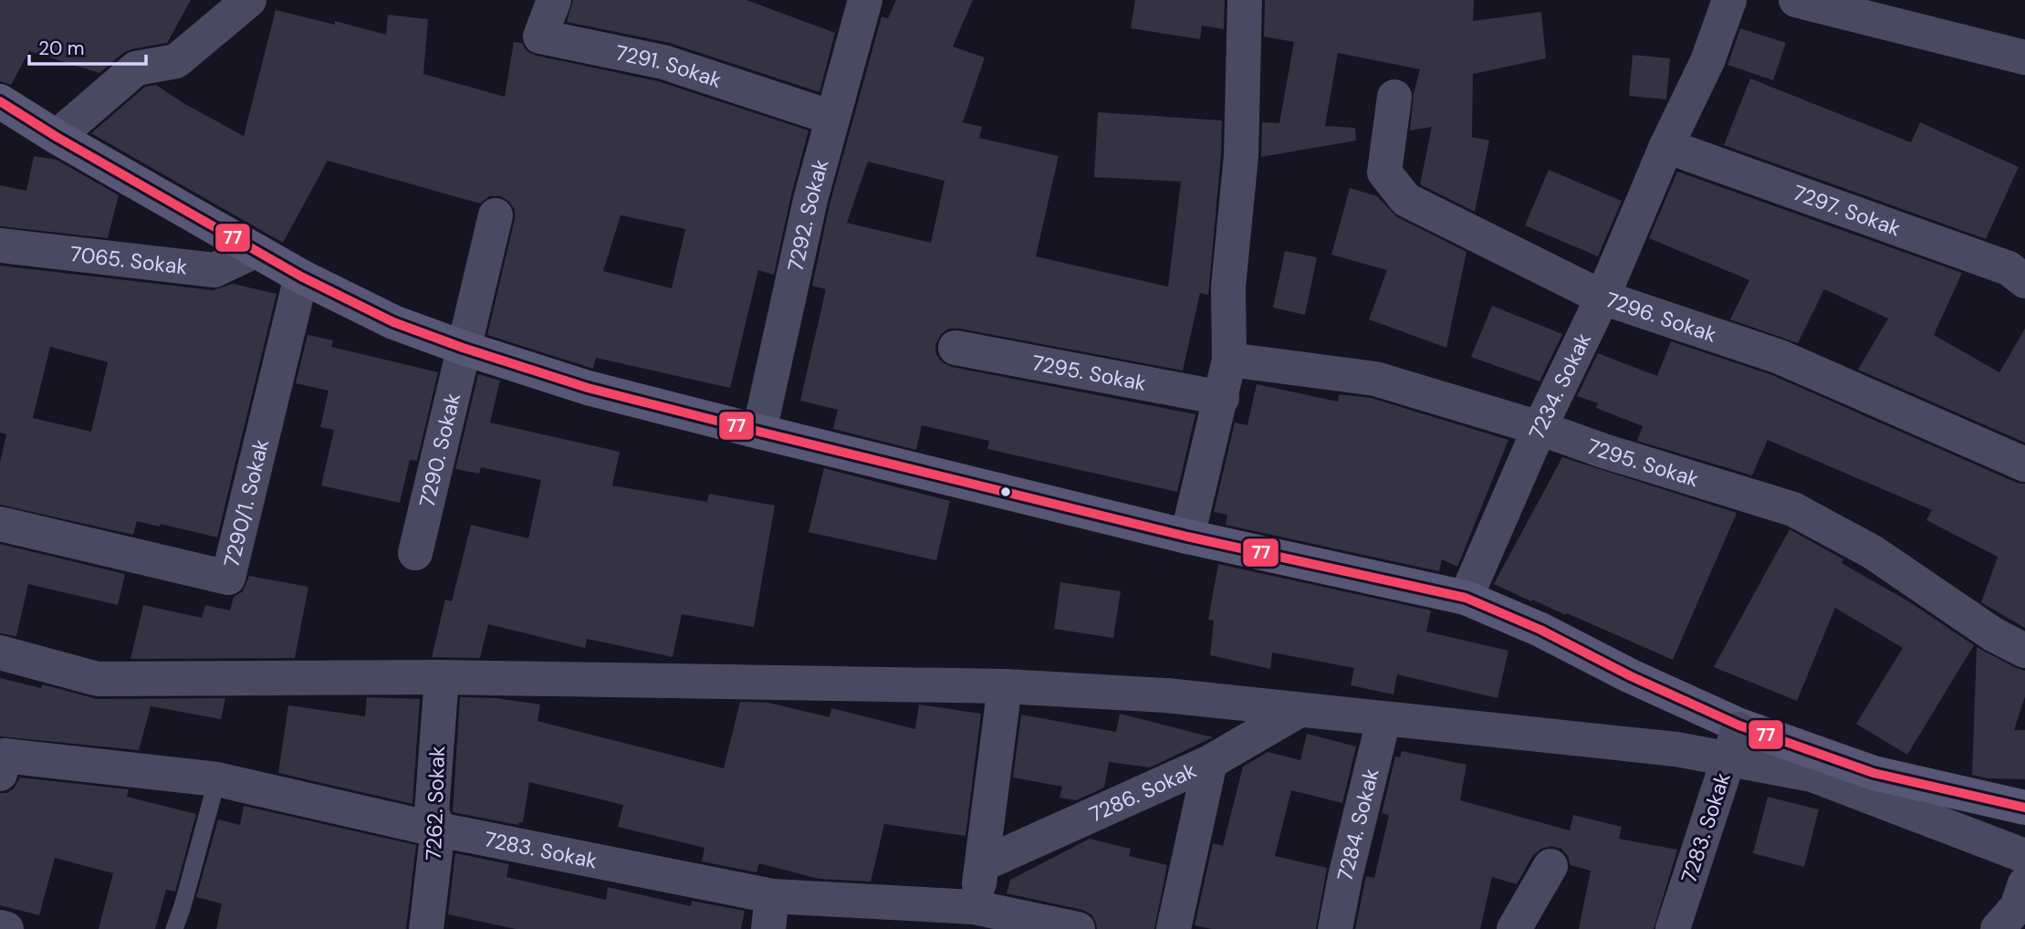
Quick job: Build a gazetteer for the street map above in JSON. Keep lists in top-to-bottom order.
{
  "streets": {
    "street": [
      "7291. Sokak",
      "7297. Sokak",
      "7292. Sokak",
      "7065. Sokak",
      "7296. Sokak",
      "7295. Sokak",
      "7234. Sokak",
      "7290. Sokak",
      "7290/1. Sokak",
      "7286. Sokak",
      "7262. Sokak",
      "7284. Sokak",
      "7283. Sokak"
    ]
  },
  "crossings": [
    ["7291. Sokak", "7292. Sokak"],
    ["7297. Sokak", "7234. Sokak"],
    ["7296. Sokak", "7234. Sokak"],
    ["7295. Sokak", "7234. Sokak"],
    ["7262. Sokak", "7283. Sokak"]
  ],
  "lines": ["transit line 77"],
  "scale_bar": "20 m"
}
